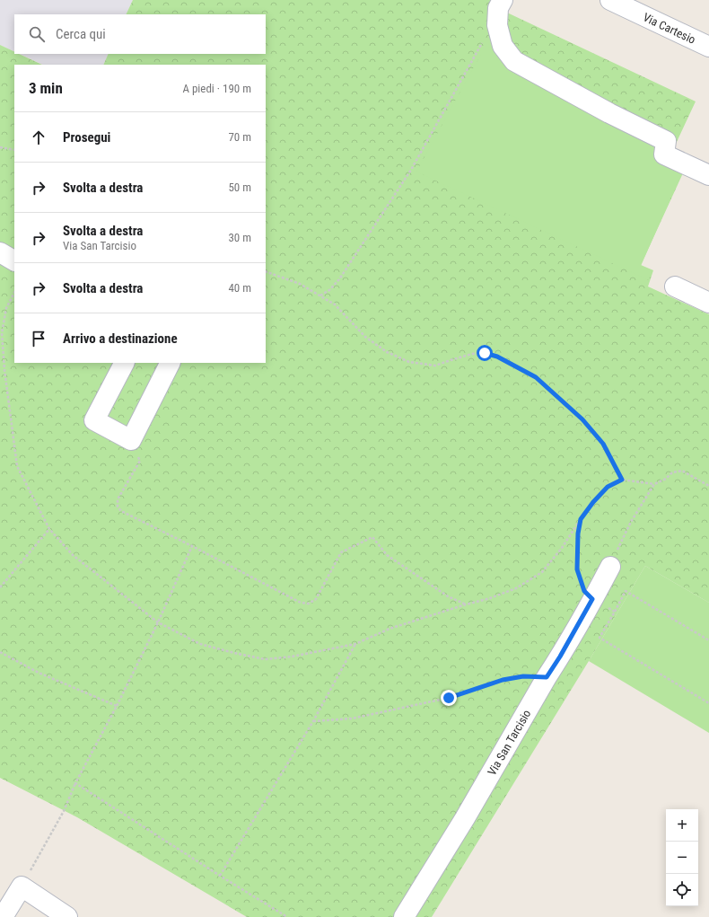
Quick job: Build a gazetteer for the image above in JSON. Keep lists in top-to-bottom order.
{
  "streets": {
    "street": ["Via Cartesio", "Via San Tarcisio"]
  },
  "page": {
    "search": "Cerca qui",
    "heading": ["3 min", "A piedi · 190 m"],
    "list": [
      ["Prosegui", "70 m"],
      ["Svolta a destra", "50 m"],
      ["Svolta a destra", "Via San Tarcisio", "30 m"],
      ["Svolta a destra", "40 m"],
      "Arrivo a destinazione"
    ],
    "map_buttons": ["+", "−"]
  }
}
